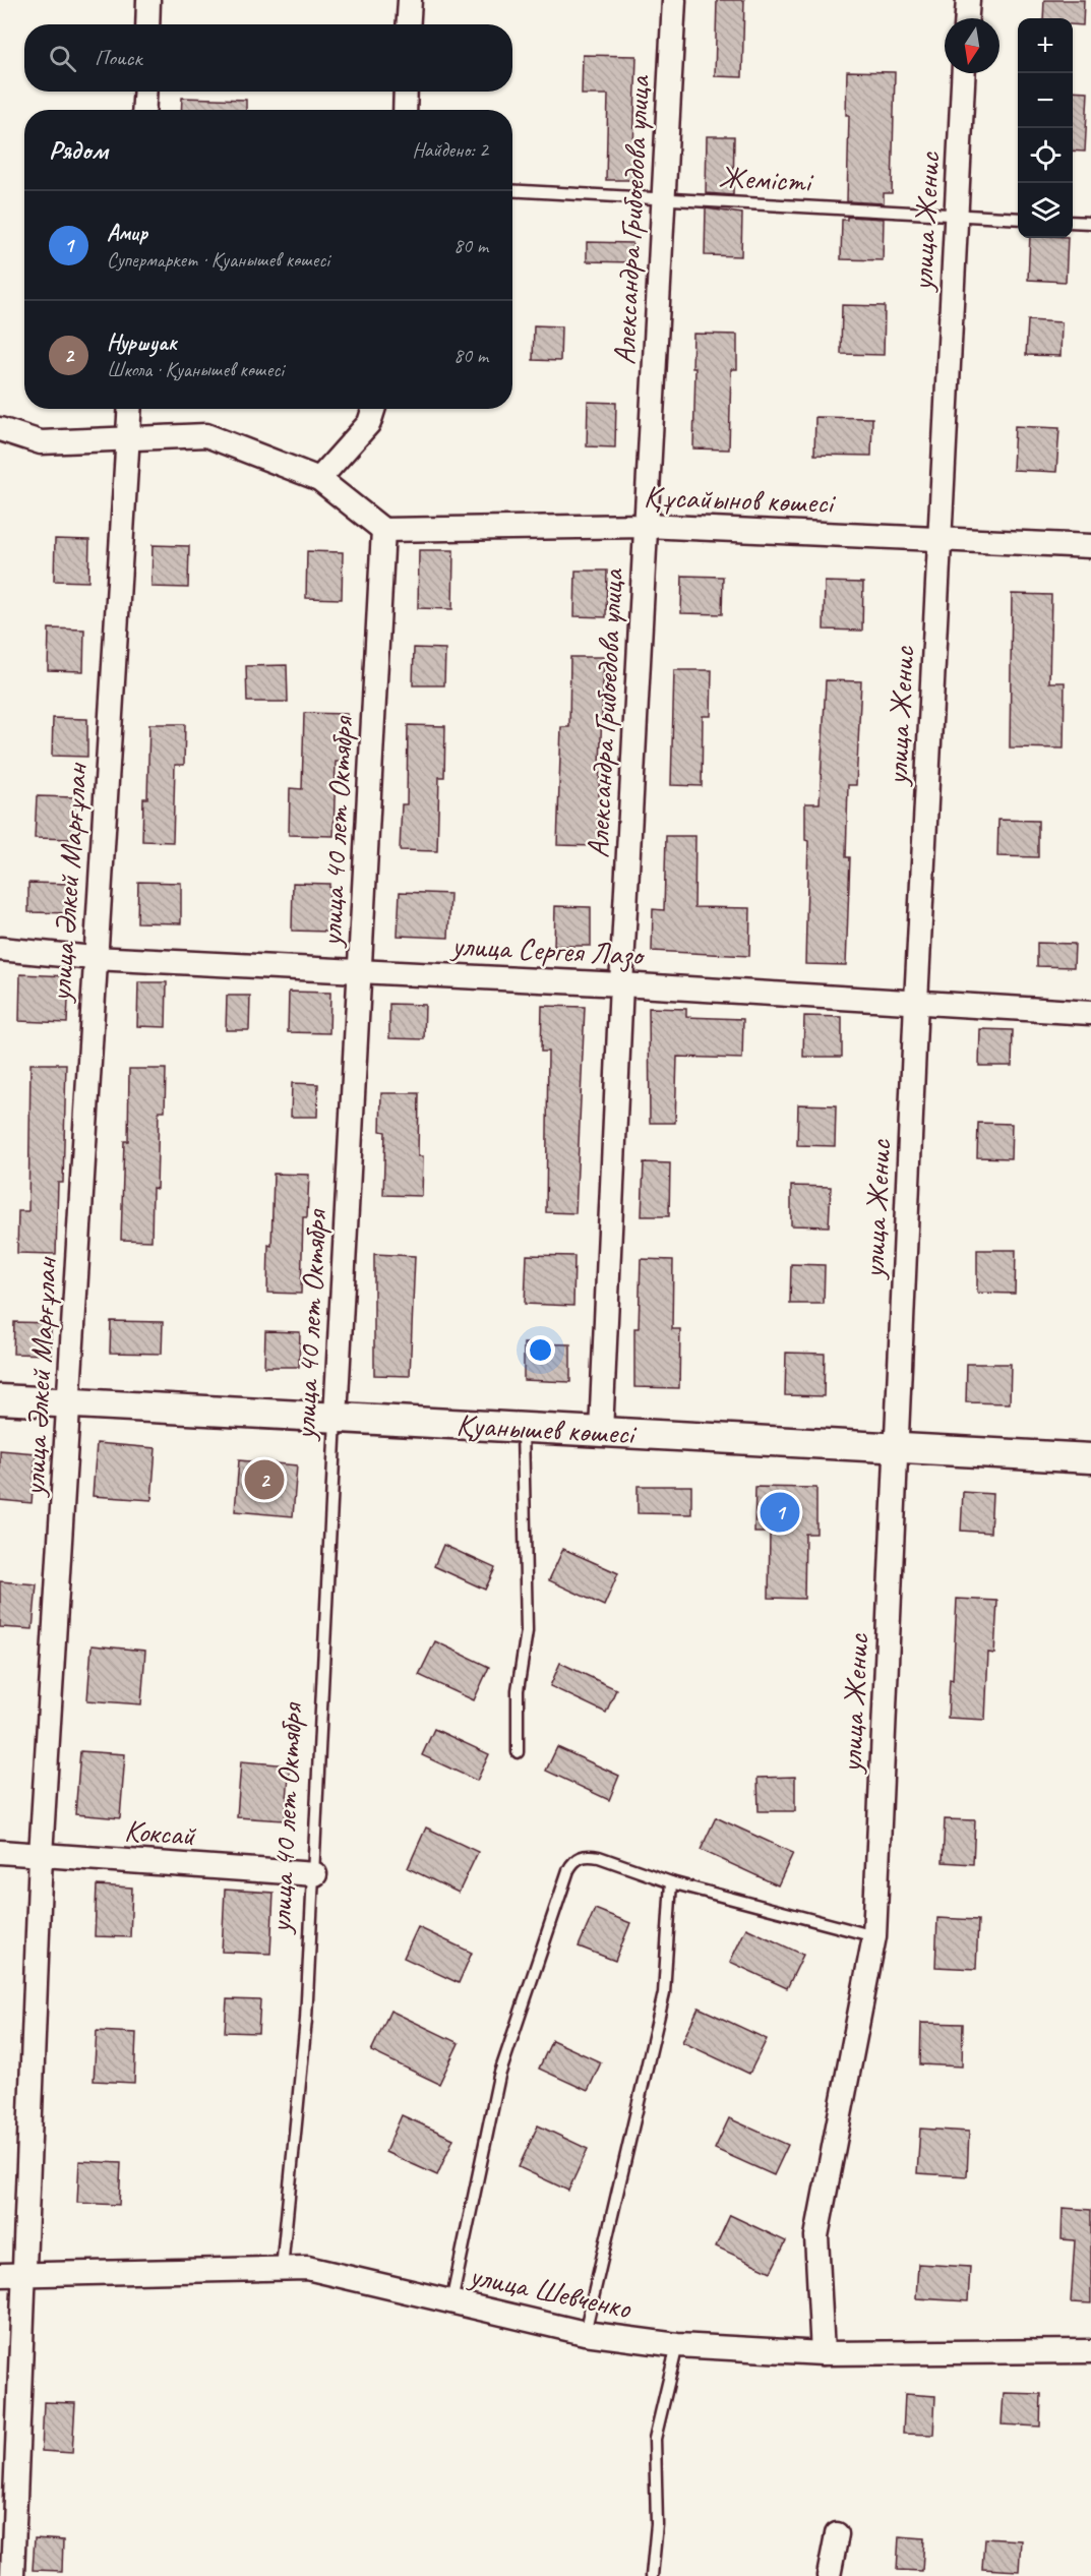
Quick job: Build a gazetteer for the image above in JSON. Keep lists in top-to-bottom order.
{
  "streets": {
    "street": [
      "Александра Грибоедова улица",
      "улица Женис",
      "Құсайынов көшесі",
      "улица 40 лет Октября",
      "улица Әлкей Марғұлан",
      "улица Сергея Лазо",
      "Қуанышев көшесі",
      "Коксай",
      "улица Шевченко"
    ],
    "lane": ["Жемісті"]
  },
  "crossings": [
    ["Жемісті", "Александра Грибоедова улица"],
    ["Жемісті", "улица Женис"],
    ["Александра Грибоедова улица", "Құсайынов көшесі"],
    ["Александра Грибоедова улица", "улица Сергея Лазо"],
    ["Александра Грибоедова улица", "Қуанышев көшесі"],
    ["улица Женис", "Құсайынов көшесі"],
    ["улица Женис", "улица Сергея Лазо"],
    ["улица Женис", "Қуанышев көшесі"],
    ["улица Женис", "улица Шевченко"],
    ["Құсайынов көшесі", "улица 40 лет Октября"],
    ["улица 40 лет Октября", "улица Сергея Лазо"],
    ["улица 40 лет Октября", "Қуанышев көшесі"],
    ["улица 40 лет Октября", "Коксай"],
    ["улица 40 лет Октября", "улица Шевченко"],
    ["улица Әлкей Марғұлан", "улица Сергея Лазо"],
    ["улица Әлкей Марғұлан", "Қуанышев көшесі"],
    ["улица Әлкей Марғұлан", "Коксай"],
    ["улица Әлкей Марғұлан", "улица Шевченко"]
  ],
  "north": "bottom",
  "page": {
    "map_buttons": ["+", "−"],
    "search": "Поиск",
    "heading": ["Рядом", "Найдено: 2"],
    "list": [
      {
        "mark": "1",
        "name": "Амир",
        "note": "Супермаркет · Қуанышев көшесі",
        "value": "80 m"
      },
      {
        "mark": "2",
        "name": "Нуршуак",
        "note": "Школа · Қуанышев көшесі",
        "value": "80 m"
      }
    ],
    "pins": ["2", "1"]
  }
}
